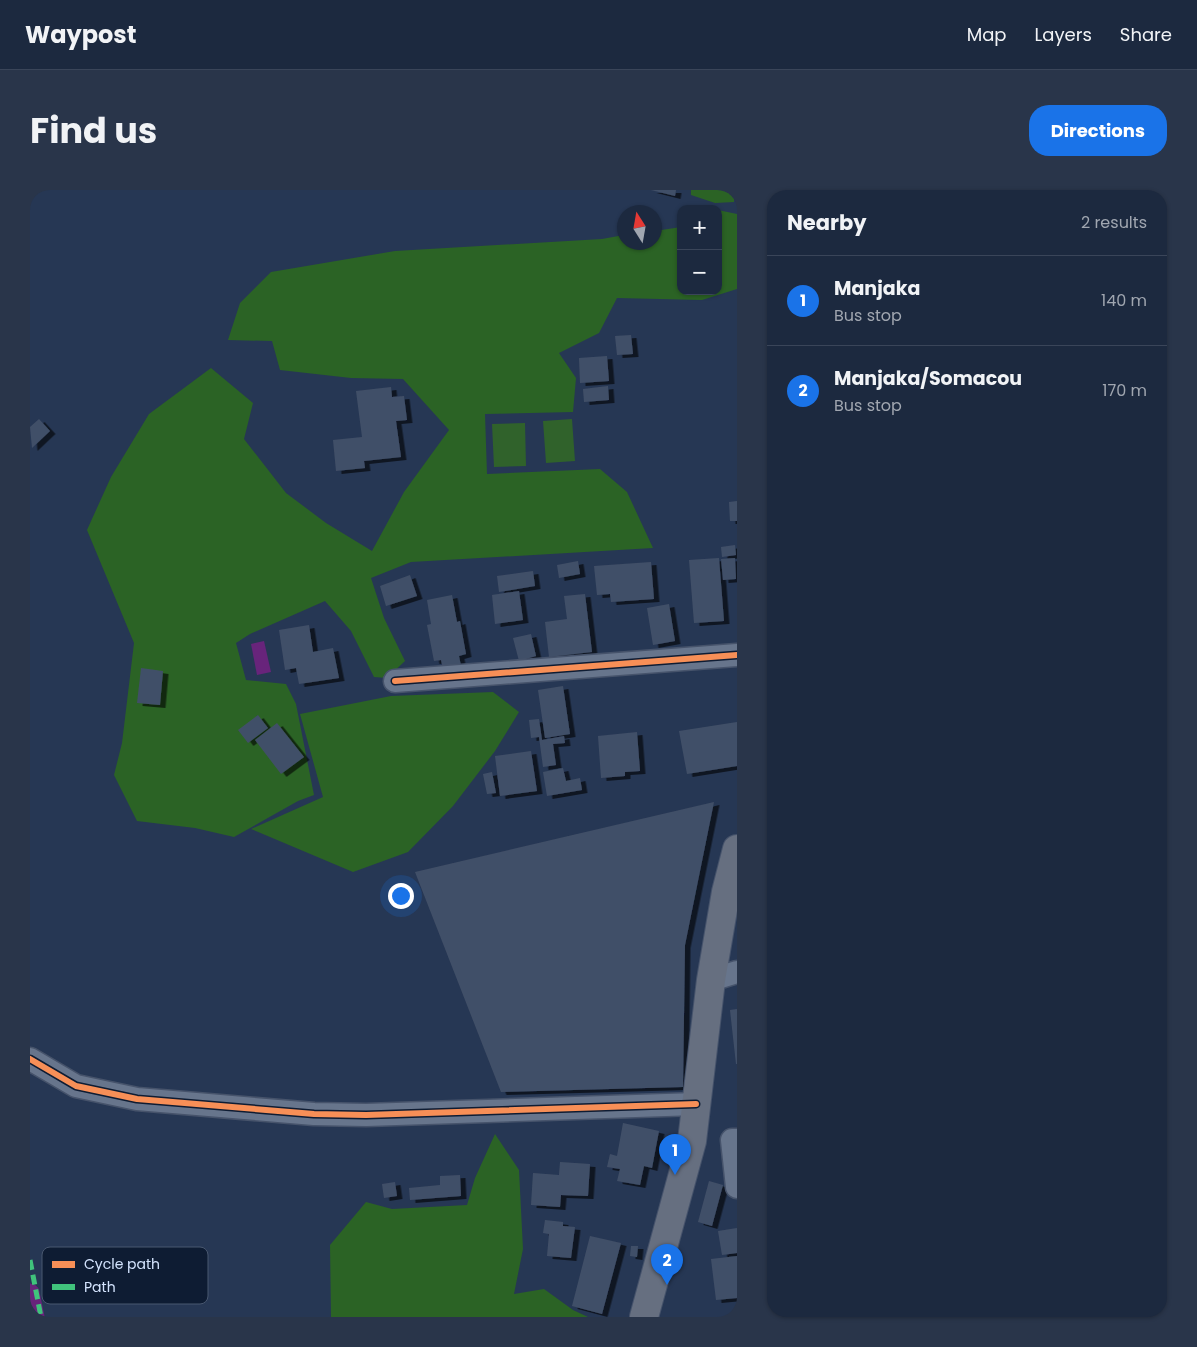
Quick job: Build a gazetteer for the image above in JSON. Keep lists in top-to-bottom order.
{
  "legend": ["Cycle path", "Path"],
  "north": "top",
  "page": {
    "header": "Waypost",
    "nav": ["Map", "Layers", "Share"],
    "title": "Find us",
    "buttons": "Directions",
    "heading": ["Nearby", "2 results"],
    "map_buttons": ["+", "−"],
    "list": [
      {
        "mark": "1",
        "name": "Manjaka",
        "note": "Bus stop",
        "value": "140 m"
      },
      {
        "mark": "2",
        "name": "Manjaka/Somacou",
        "note": "Bus stop",
        "value": "170 m"
      }
    ],
    "pins": ["1", "2"]
  }
}
